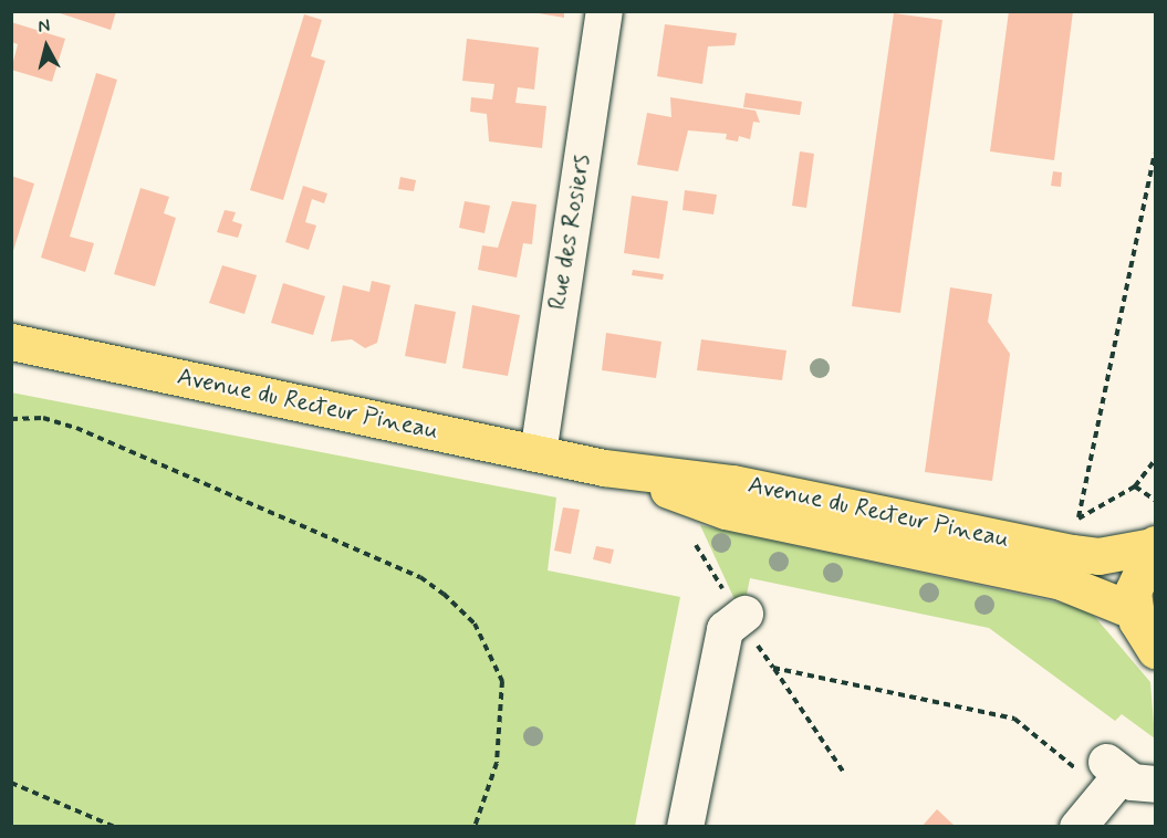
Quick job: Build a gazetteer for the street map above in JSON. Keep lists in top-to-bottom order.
{
  "streets": {
    "main road": ["Avenue du Recteur Pineau"],
    "street": ["Rue des Rosiers"]
  },
  "crossings": [
    ["Rue des Rosiers", "Avenue du Recteur Pineau"]
  ],
  "north": "top"
}
